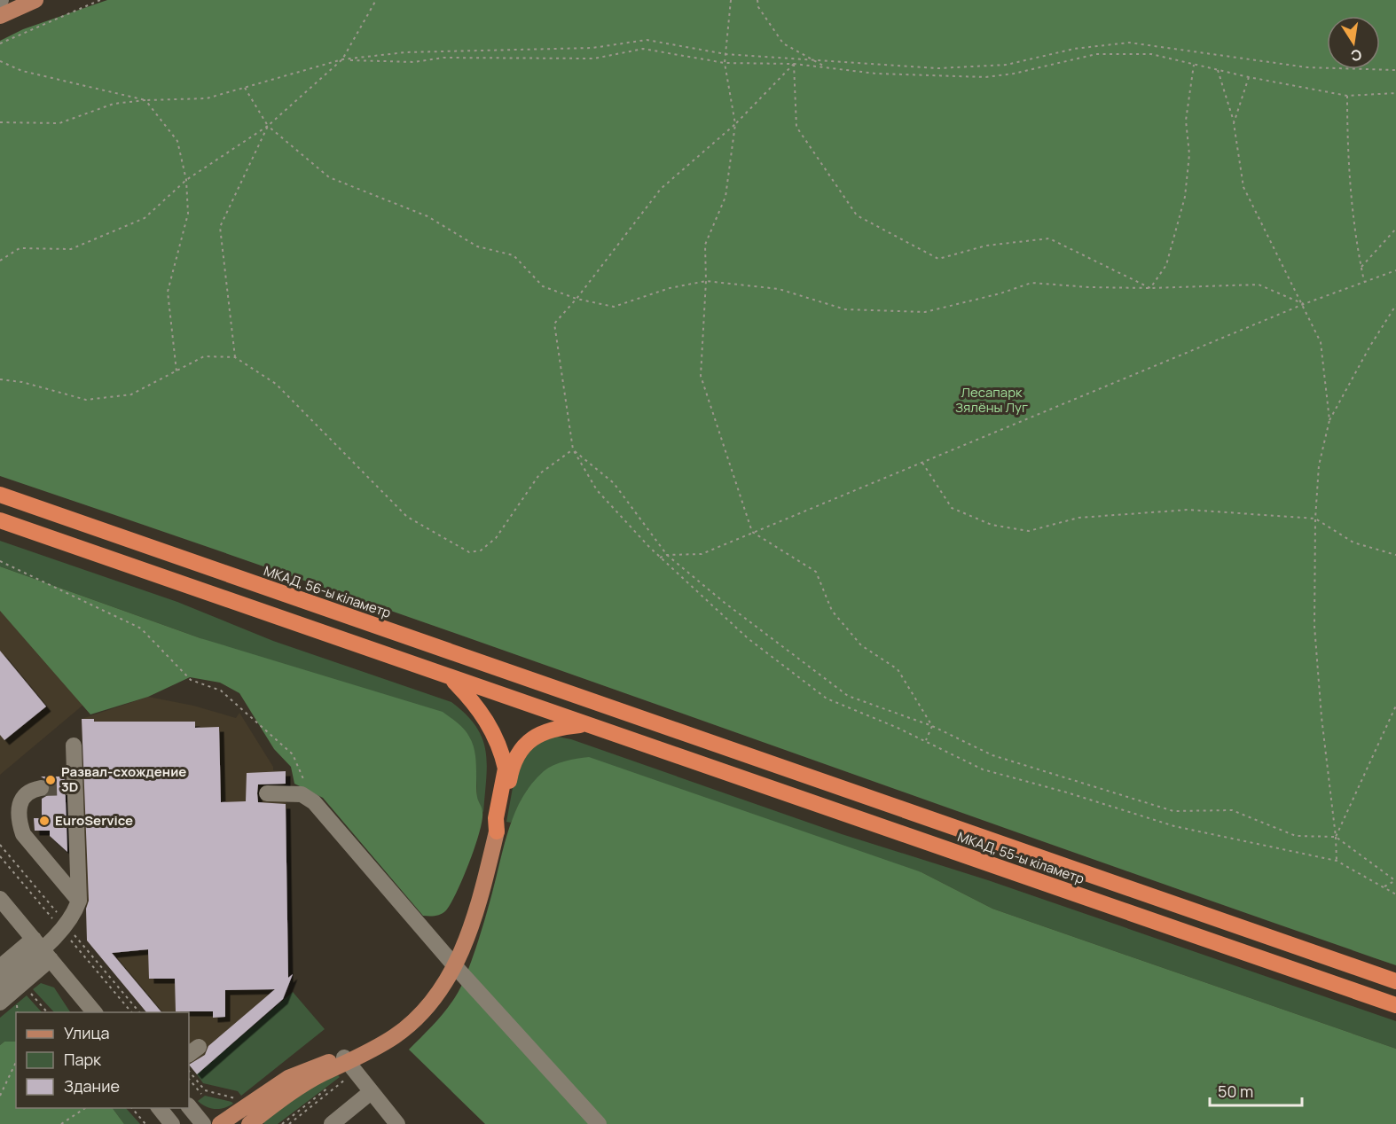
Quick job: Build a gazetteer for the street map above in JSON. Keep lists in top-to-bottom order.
{
  "streets": {
    "highway": ["МКАД, 56-ы кіламетр", "МКАД, 55-ы кіламетр"]
  },
  "crossings": [
    ["МКАД, 56-ы кіламетр", "МКАД, 55-ы кіламетр"]
  ],
  "parks": ["Лесапарк Зялёны Луг"],
  "places": ["Развал-схождение 3D", "EuroService"],
  "legend": ["Улица", "Парк", "Здание"],
  "scale_bar": "50 m",
  "north": "bottom"
}
